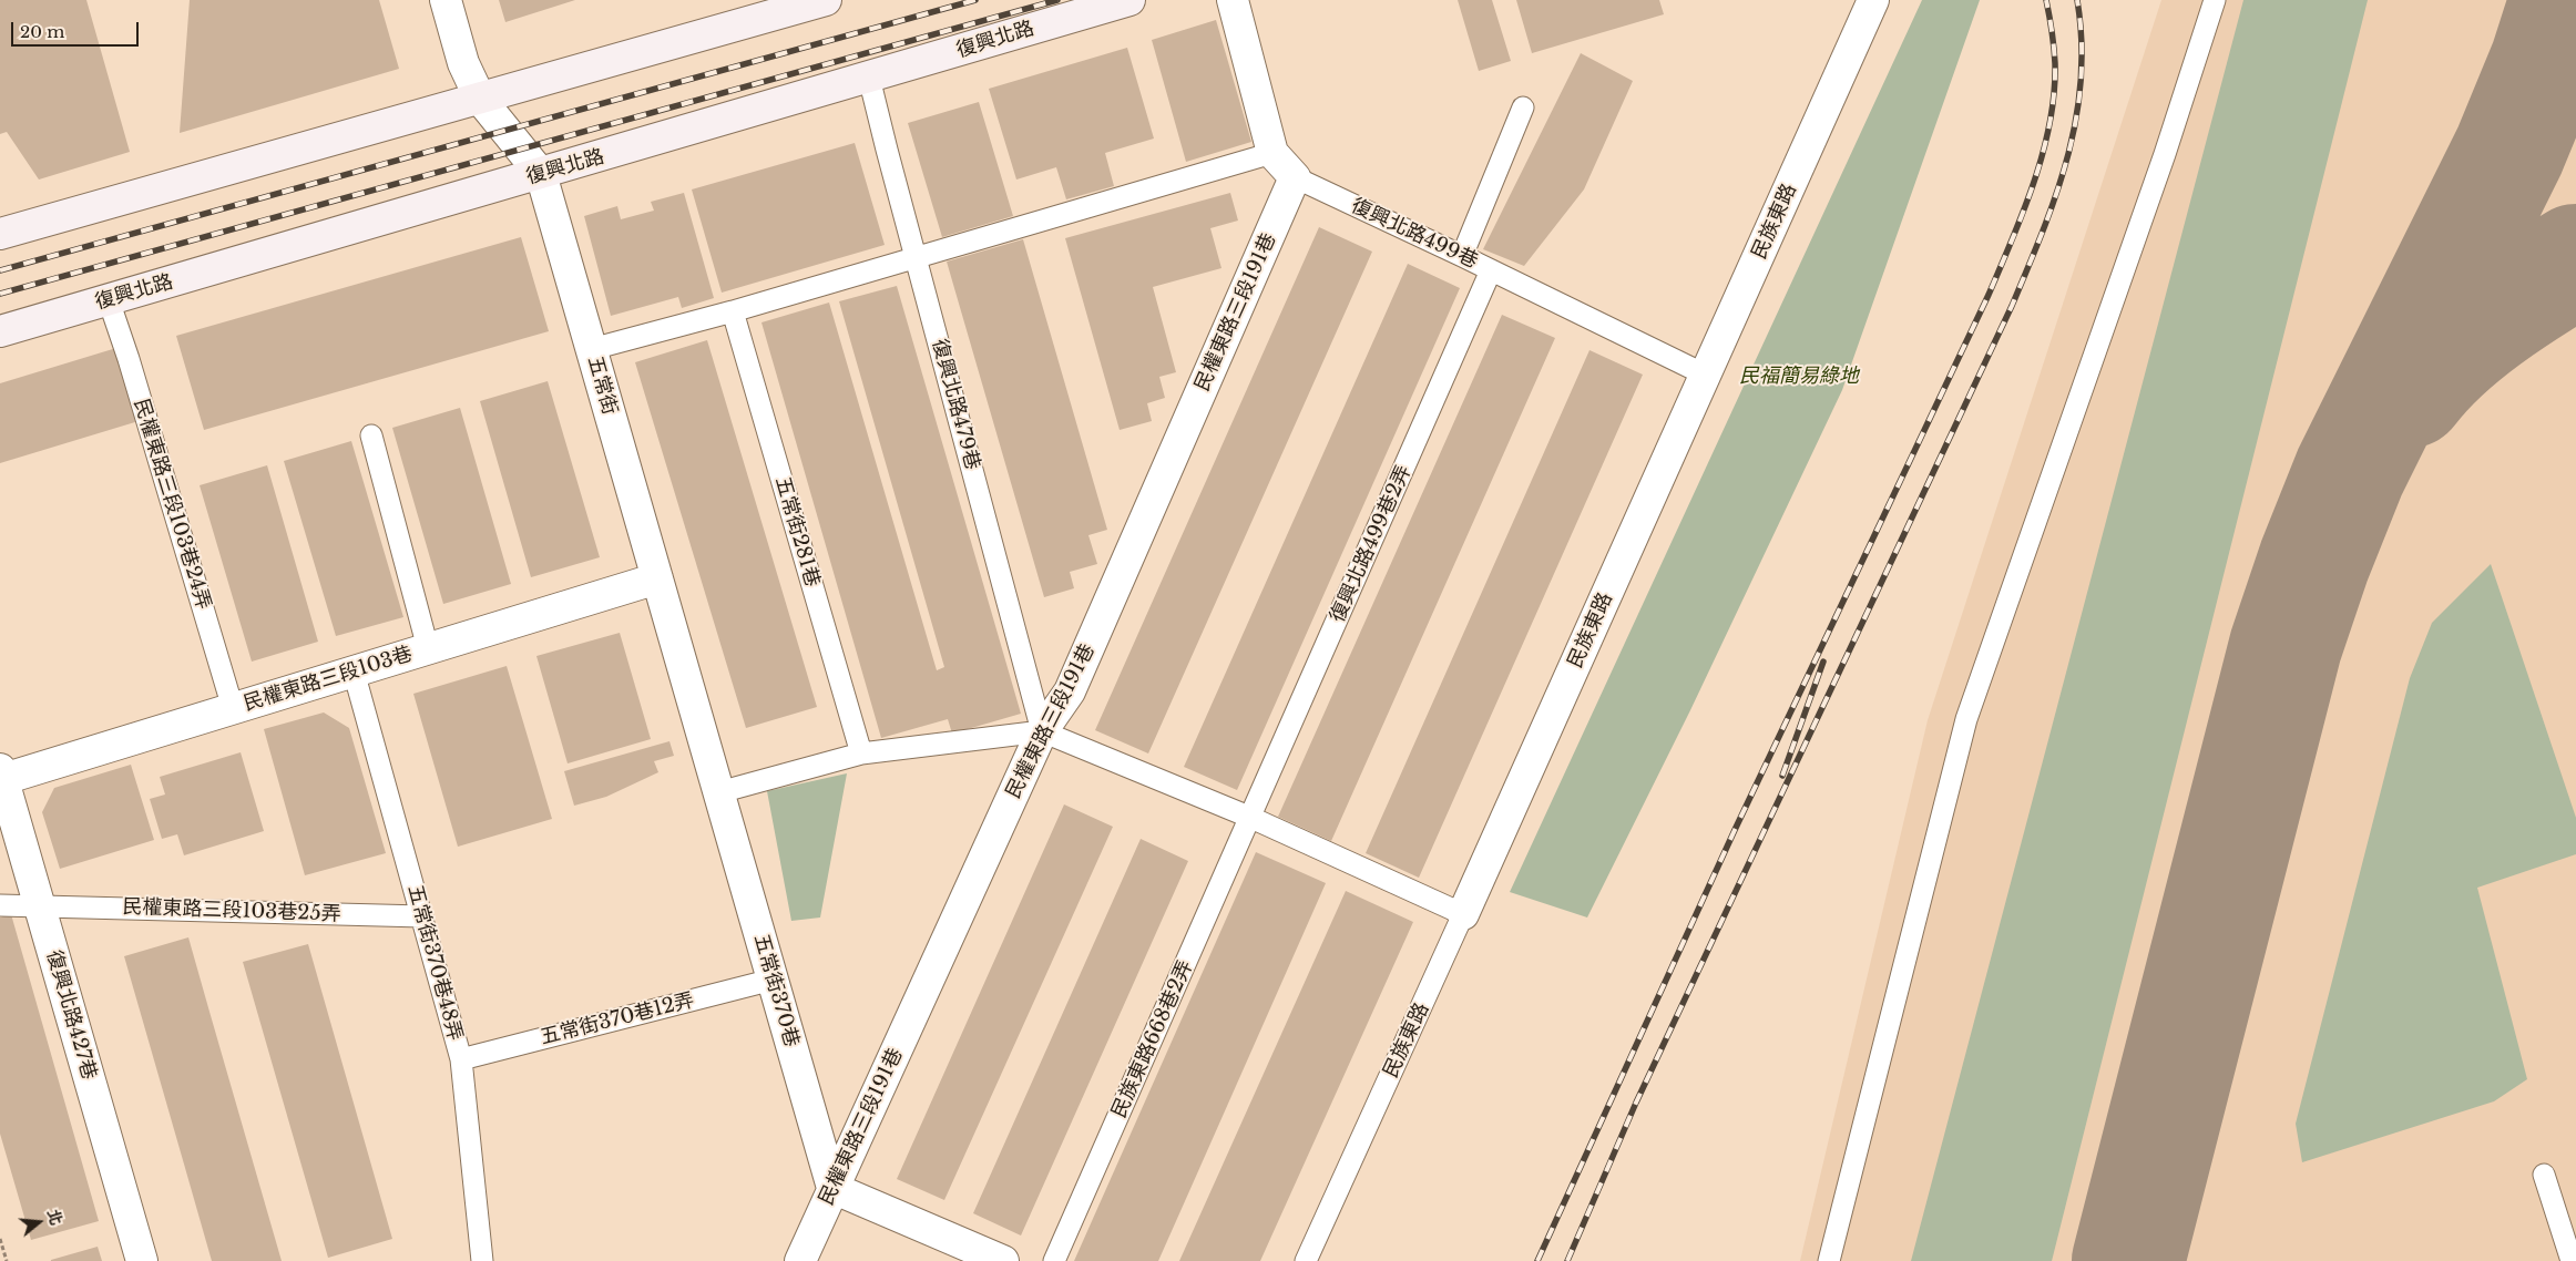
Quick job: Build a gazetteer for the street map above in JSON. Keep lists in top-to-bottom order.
{
  "streets": {
    "main road": ["復興北路"],
    "street": [
      "民族東路",
      "復興北路499巷",
      "民權東路三段191巷",
      "五常街",
      "民權東路三段103巷",
      "五常街370巷",
      "復興北路427巷"
    ],
    "lane": [
      "復興北路479巷",
      "民權東路三段103巷24弄",
      "五常街281巷",
      "復興北路499巷2弄",
      "民權東路三段103巷25弄",
      "五常街370巷48弄",
      "五常街370巷12弄",
      "民族東路668巷2弄"
    ]
  },
  "crossings": [
    ["復興北路", "五常街"],
    ["復興北路", "復興北路479巷"],
    ["復興北路", "民權東路三段103巷24弄"],
    ["民族東路", "復興北路499巷"],
    ["復興北路499巷", "民權東路三段191巷"],
    ["復興北路499巷", "復興北路499巷2弄"],
    ["民權東路三段191巷", "復興北路479巷"],
    ["民權東路三段191巷", "五常街370巷"],
    ["五常街", "民權東路三段103巷"],
    ["五常街", "五常街370巷"],
    ["民權東路三段103巷24弄", "民權東路三段103巷"],
    ["復興北路499巷2弄", "民族東路668巷2弄"],
    ["民權東路三段103巷", "五常街370巷48弄"],
    ["民權東路三段103巷", "復興北路427巷"],
    ["民權東路三段103巷25弄", "五常街370巷48弄"],
    ["民權東路三段103巷25弄", "復興北路427巷"],
    ["五常街370巷48弄", "五常街370巷12弄"],
    ["五常街370巷", "五常街370巷12弄"]
  ],
  "parks": ["民福簡易綠地"],
  "scale_bar": "20 m",
  "north": "right"
}
